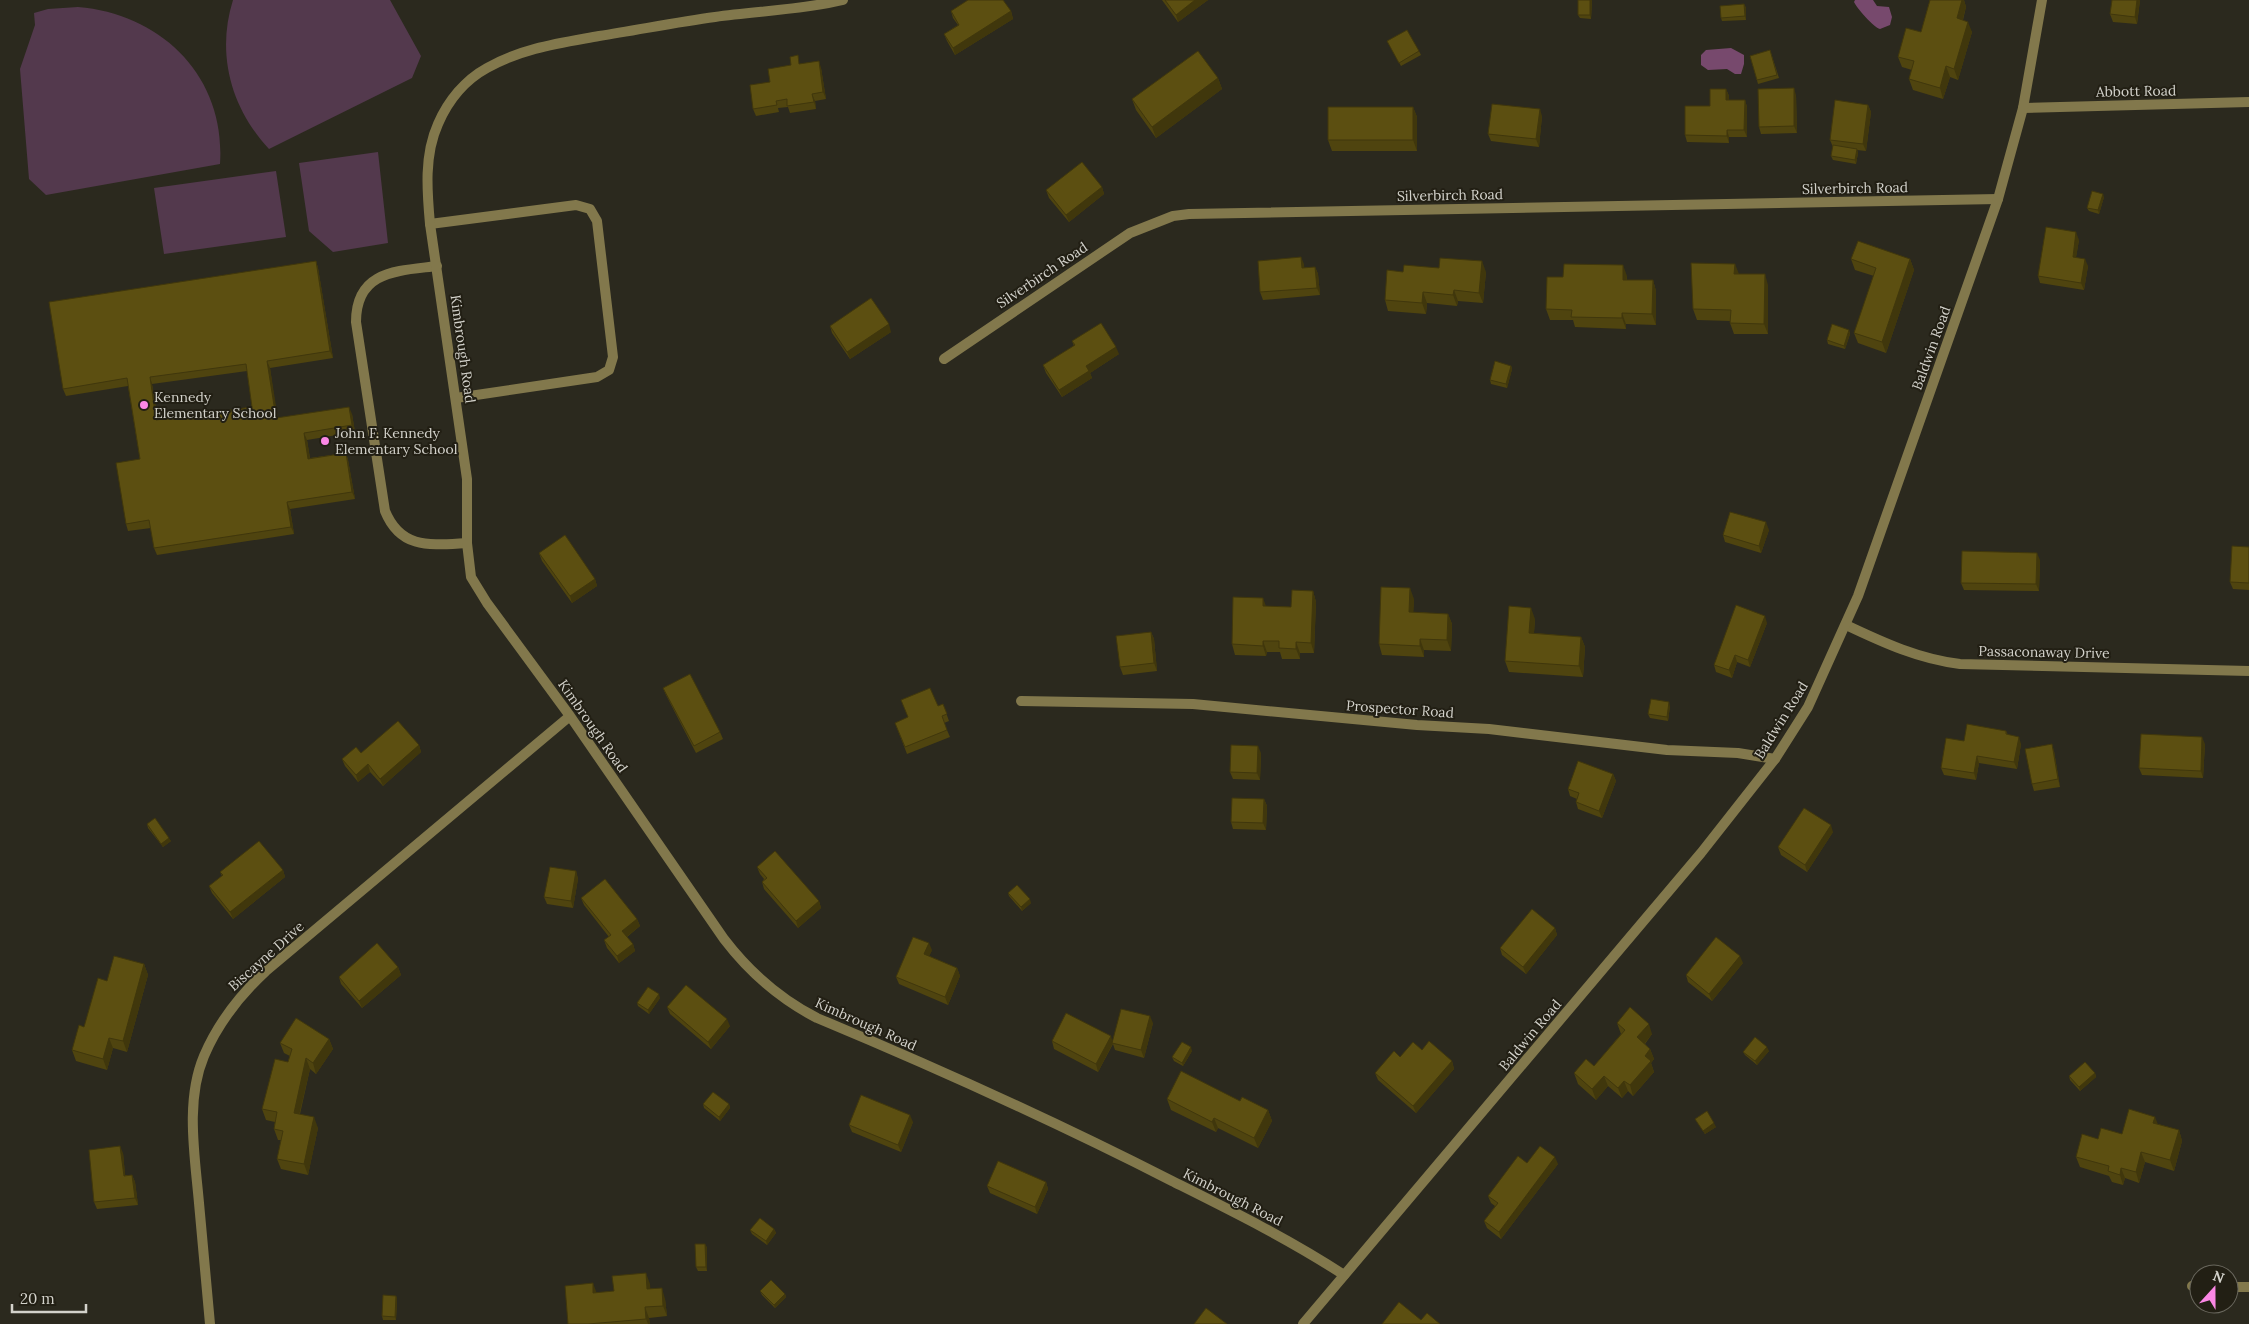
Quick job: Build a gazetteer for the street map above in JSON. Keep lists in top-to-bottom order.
{
  "streets": {
    "street": [
      "Abbott Road",
      "Silverbirch Road",
      "Baldwin Road",
      "Kimbrough Road",
      "Passaconaway Drive",
      "Prospector Road",
      "Biscayne Drive"
    ]
  },
  "crossings": [
    ["Abbott Road", "Baldwin Road"],
    ["Silverbirch Road", "Baldwin Road"],
    ["Baldwin Road", "Kimbrough Road"],
    ["Baldwin Road", "Passaconaway Drive"],
    ["Baldwin Road", "Prospector Road"],
    ["Kimbrough Road", "Biscayne Drive"]
  ],
  "places": ["Kennedy Elementary School", "John F. Kennedy Elementary School"],
  "scale_bar": "20 m",
  "north": "top"
}
